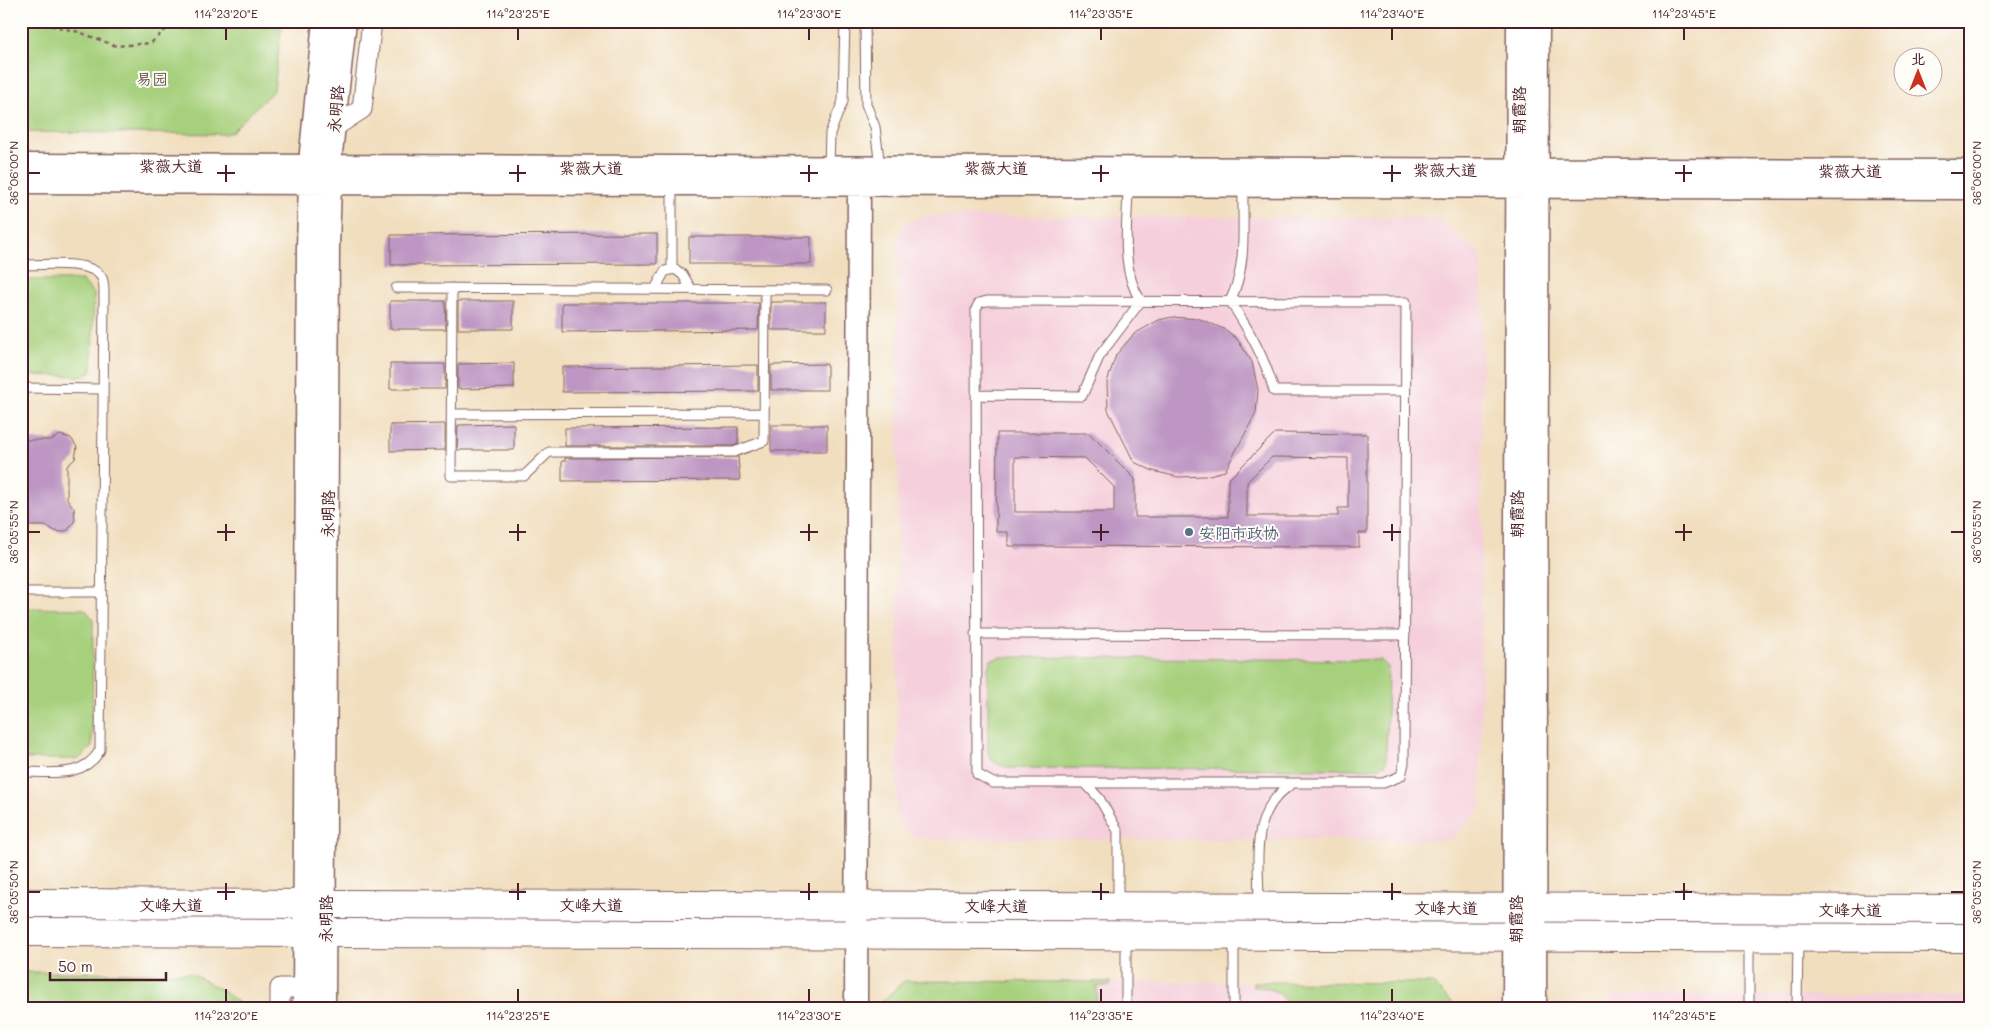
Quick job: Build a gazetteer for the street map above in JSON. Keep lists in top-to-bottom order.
{
  "streets": {
    "main road": ["文峰大道"],
    "street": ["永明路", "朝霞路", "紫薇大道"]
  },
  "crossings": [
    ["永明路", "紫薇大道"],
    ["永明路", "文峰大道"],
    ["朝霞路", "紫薇大道"],
    ["朝霞路", "文峰大道"]
  ],
  "parks": ["易园"],
  "places": ["安阳市政协"],
  "scale_bar": "50 m",
  "north": "top",
  "coordinates": [
    "114°23'20\"E",
    "114°23'25\"E",
    "114°23'30\"E",
    "114°23'35\"E",
    "114°23'40\"E",
    "114°23'45\"E",
    "36°06'00\"N",
    "36°05'55\"N",
    "36°05'50\"N"
  ]
}
